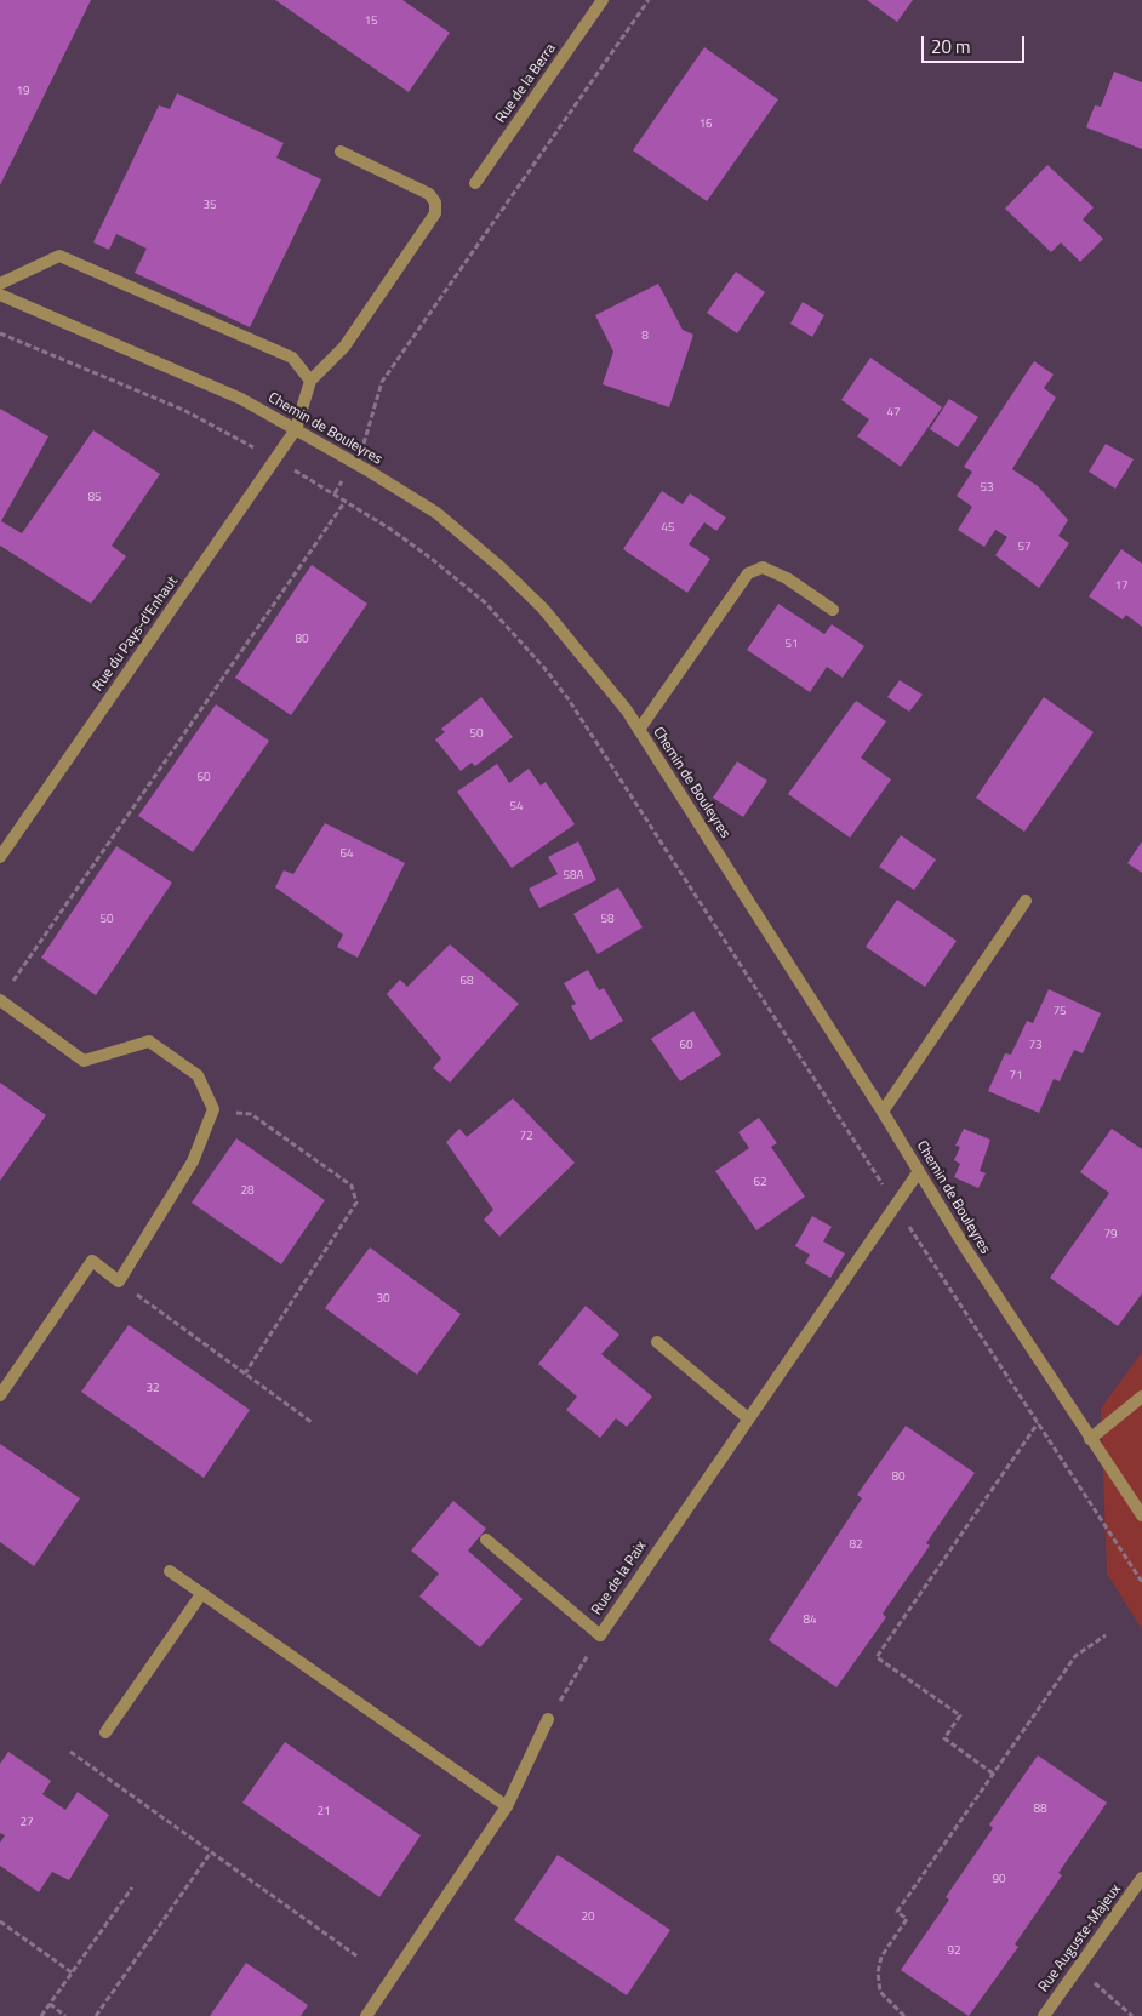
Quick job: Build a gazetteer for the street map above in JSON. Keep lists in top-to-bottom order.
{
  "streets": {
    "street": [
      "Rue de la Berra",
      "Chemin de Bouleyres",
      "Rue du Pays-d'Enhaut",
      "Rue de la Paix",
      "Rue Auguste-Majeux"
    ]
  },
  "crossings": [
    ["Chemin de Bouleyres", "Rue du Pays-d'Enhaut"],
    ["Chemin de Bouleyres", "Rue de la Paix"]
  ],
  "house_numbers": [
    "15",
    "19",
    "16",
    "35",
    "8",
    "47",
    "53",
    "85",
    "45",
    "57",
    "17",
    "80",
    "51",
    "50",
    "60",
    "54",
    "64",
    "58A",
    "50",
    "58",
    "68",
    "75",
    "60",
    "73",
    "71",
    "72",
    "62",
    "28",
    "79",
    "30",
    "32",
    "80",
    "82",
    "84",
    "88",
    "21",
    "27",
    "90",
    "20",
    "92"
  ],
  "scale_bar": "20 m"
}
